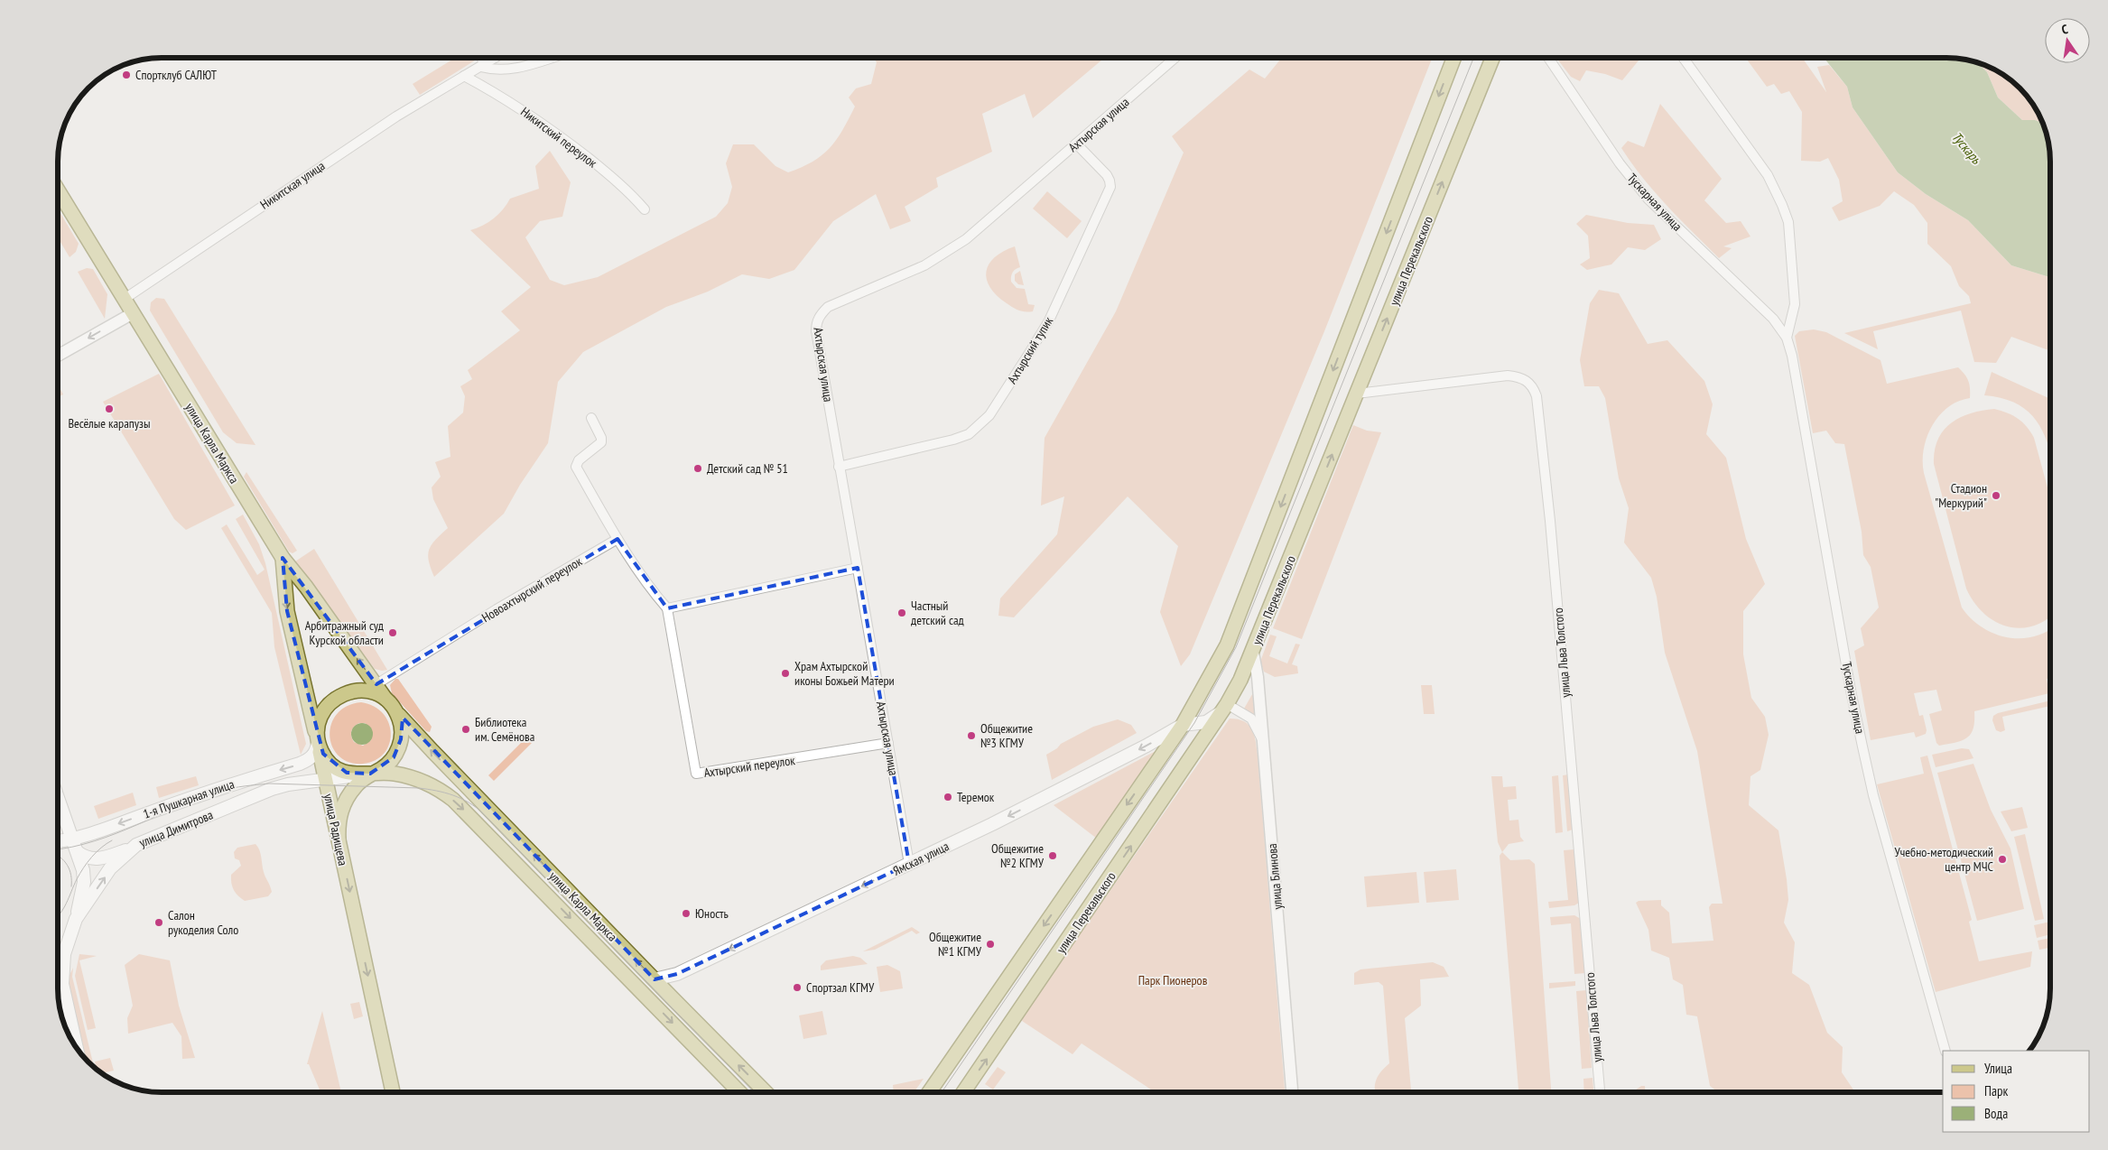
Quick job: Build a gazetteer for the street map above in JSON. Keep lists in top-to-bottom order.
{
  "streets": {
    "main road": [
      "улица Перекальского",
      "улица Карла Маркса",
      "1-я Пушкарная улица",
      "улица Димитрова",
      "улица Радищева",
      "Ямская улица"
    ],
    "street": [
      "Ахтырская улица",
      "Никитский переулок",
      "Никитская улица",
      "Тускарная улица",
      "Ахтырский тупик",
      "Новоахтырский переулок",
      "улица Льва Толстого",
      "Ахтырский переулок",
      "улица Блинова"
    ]
  },
  "crossings": [
    ["Ахтырская улица", "Ахтырский тупик"],
    ["Ахтырская улица", "Ахтырский переулок"],
    ["Ахтырская улица", "Ямская улица"],
    ["Никитский переулок", "Никитская улица"],
    ["Никитская улица", "улица Карла Маркса"],
    ["улица Перекальского", "улица Льва Толстого"],
    ["улица Перекальского", "улица Блинова"],
    ["улица Карла Маркса", "Новоахтырский переулок"],
    ["улица Карла Маркса", "1-я Пушкарная улица"],
    ["улица Карла Маркса", "улица Димитрова"],
    ["улица Карла Маркса", "улица Радищева"],
    ["улица Карла Маркса", "Ямская улица"],
    ["1-я Пушкарная улица", "улица Радищева"],
    ["улица Димитрова", "улица Радищева"]
  ],
  "one_way": ["1-я Пушкарная улица", "улица Радищева", "Ямская улица"],
  "water": ["Тускарь"],
  "parks": ["Парк Пионеров"],
  "places": [
    "Спортклуб САЛЮТ",
    "Весёлые карапузы",
    "Детский сад № 51",
    "Стадион \"Меркурий\"",
    "Частный детский сад",
    "Арбитражный суд Курской области",
    "Храм Ахтырской иконы Божьей Матери",
    "Библиотека им. Семёнова",
    "Общежитие №3 КГМУ",
    "Теремок",
    "Общежитие №2 КГМУ",
    "Учебно-методический центр МЧС",
    "Юность",
    "Салон рукоделия Соло",
    "Общежитие №1 КГМУ",
    "Спортзал КГМУ"
  ],
  "legend": ["Улица", "Парк", "Вода"],
  "north": "top"
}
